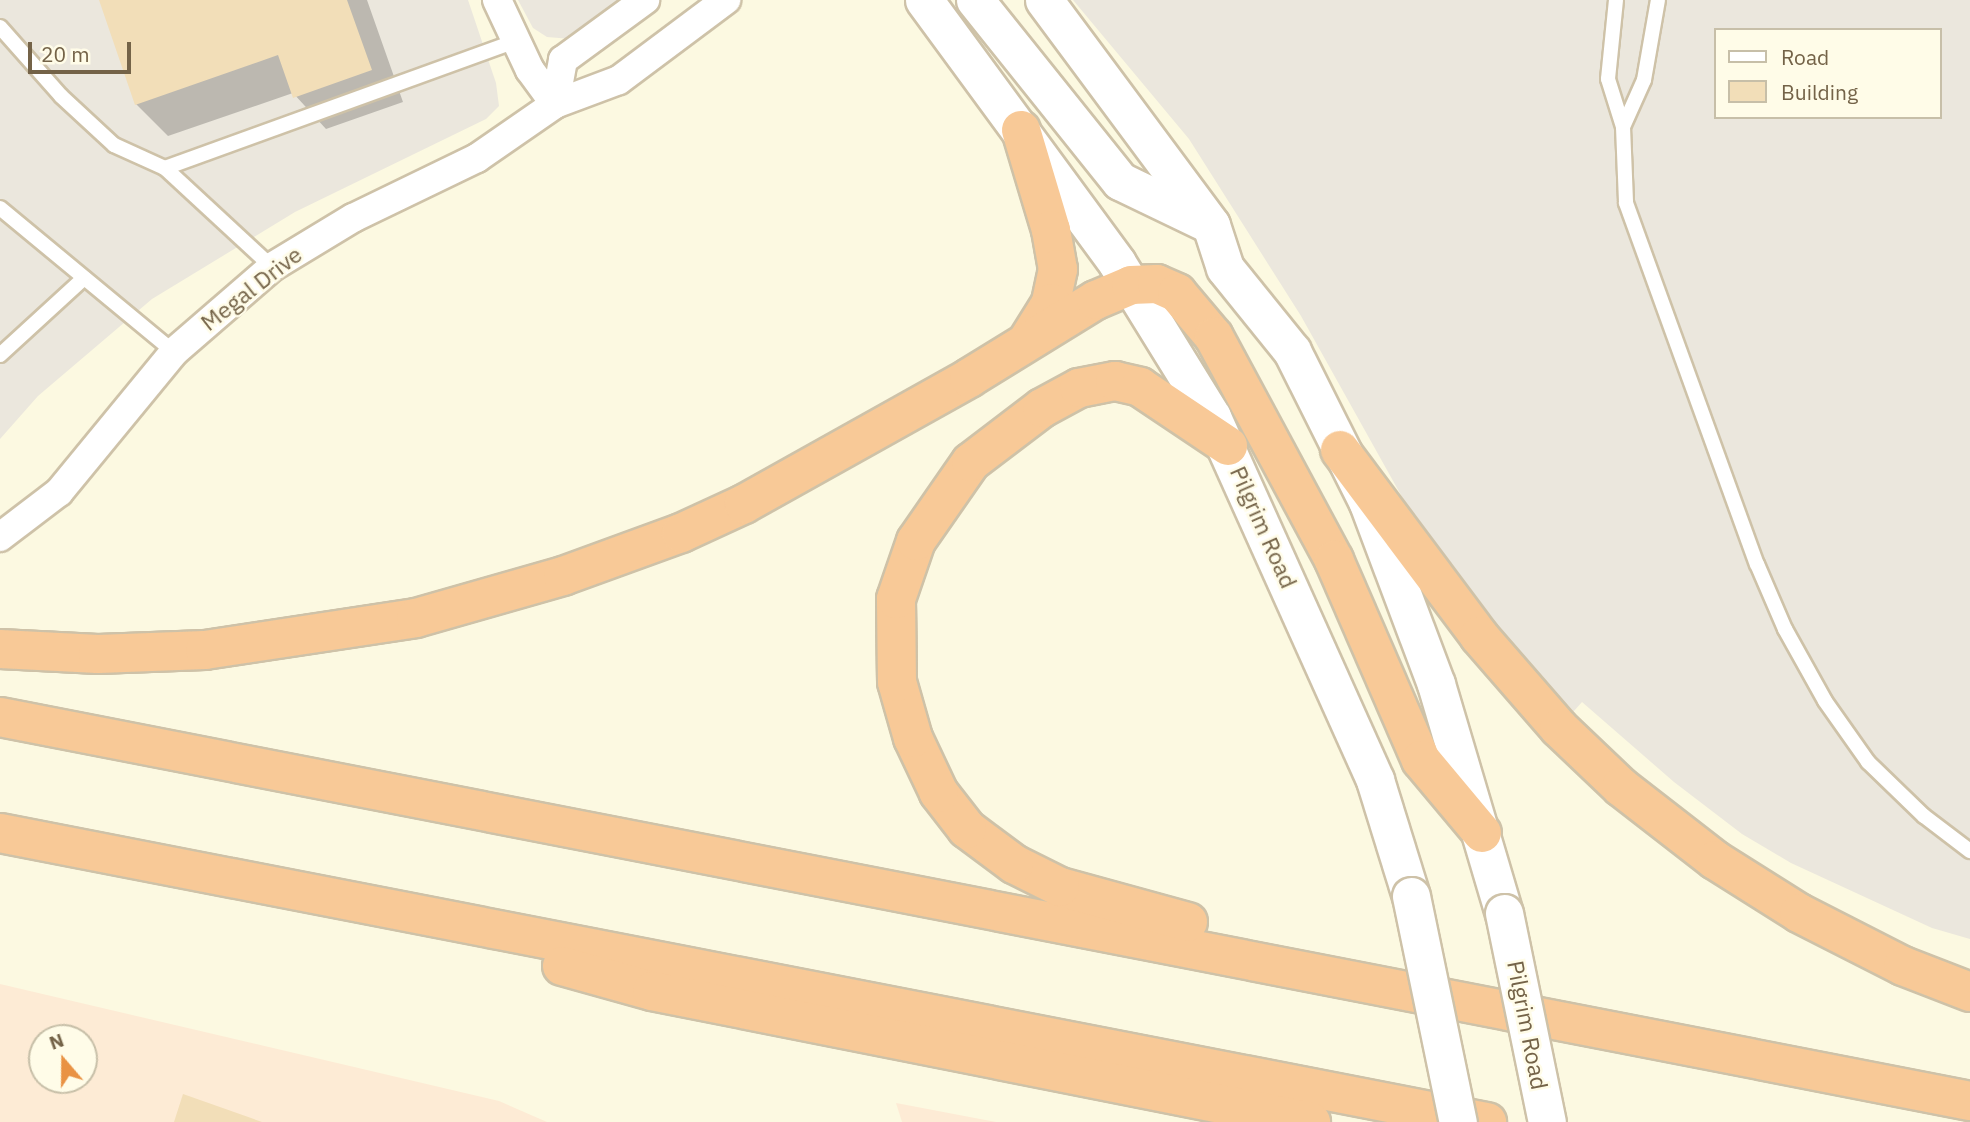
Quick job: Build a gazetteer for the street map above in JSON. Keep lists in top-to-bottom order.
{
  "streets": {
    "street": ["Megal Drive", "Pilgrim Road"]
  },
  "legend": ["Road", "Building"],
  "scale_bar": "20 m",
  "north": "top"
}
